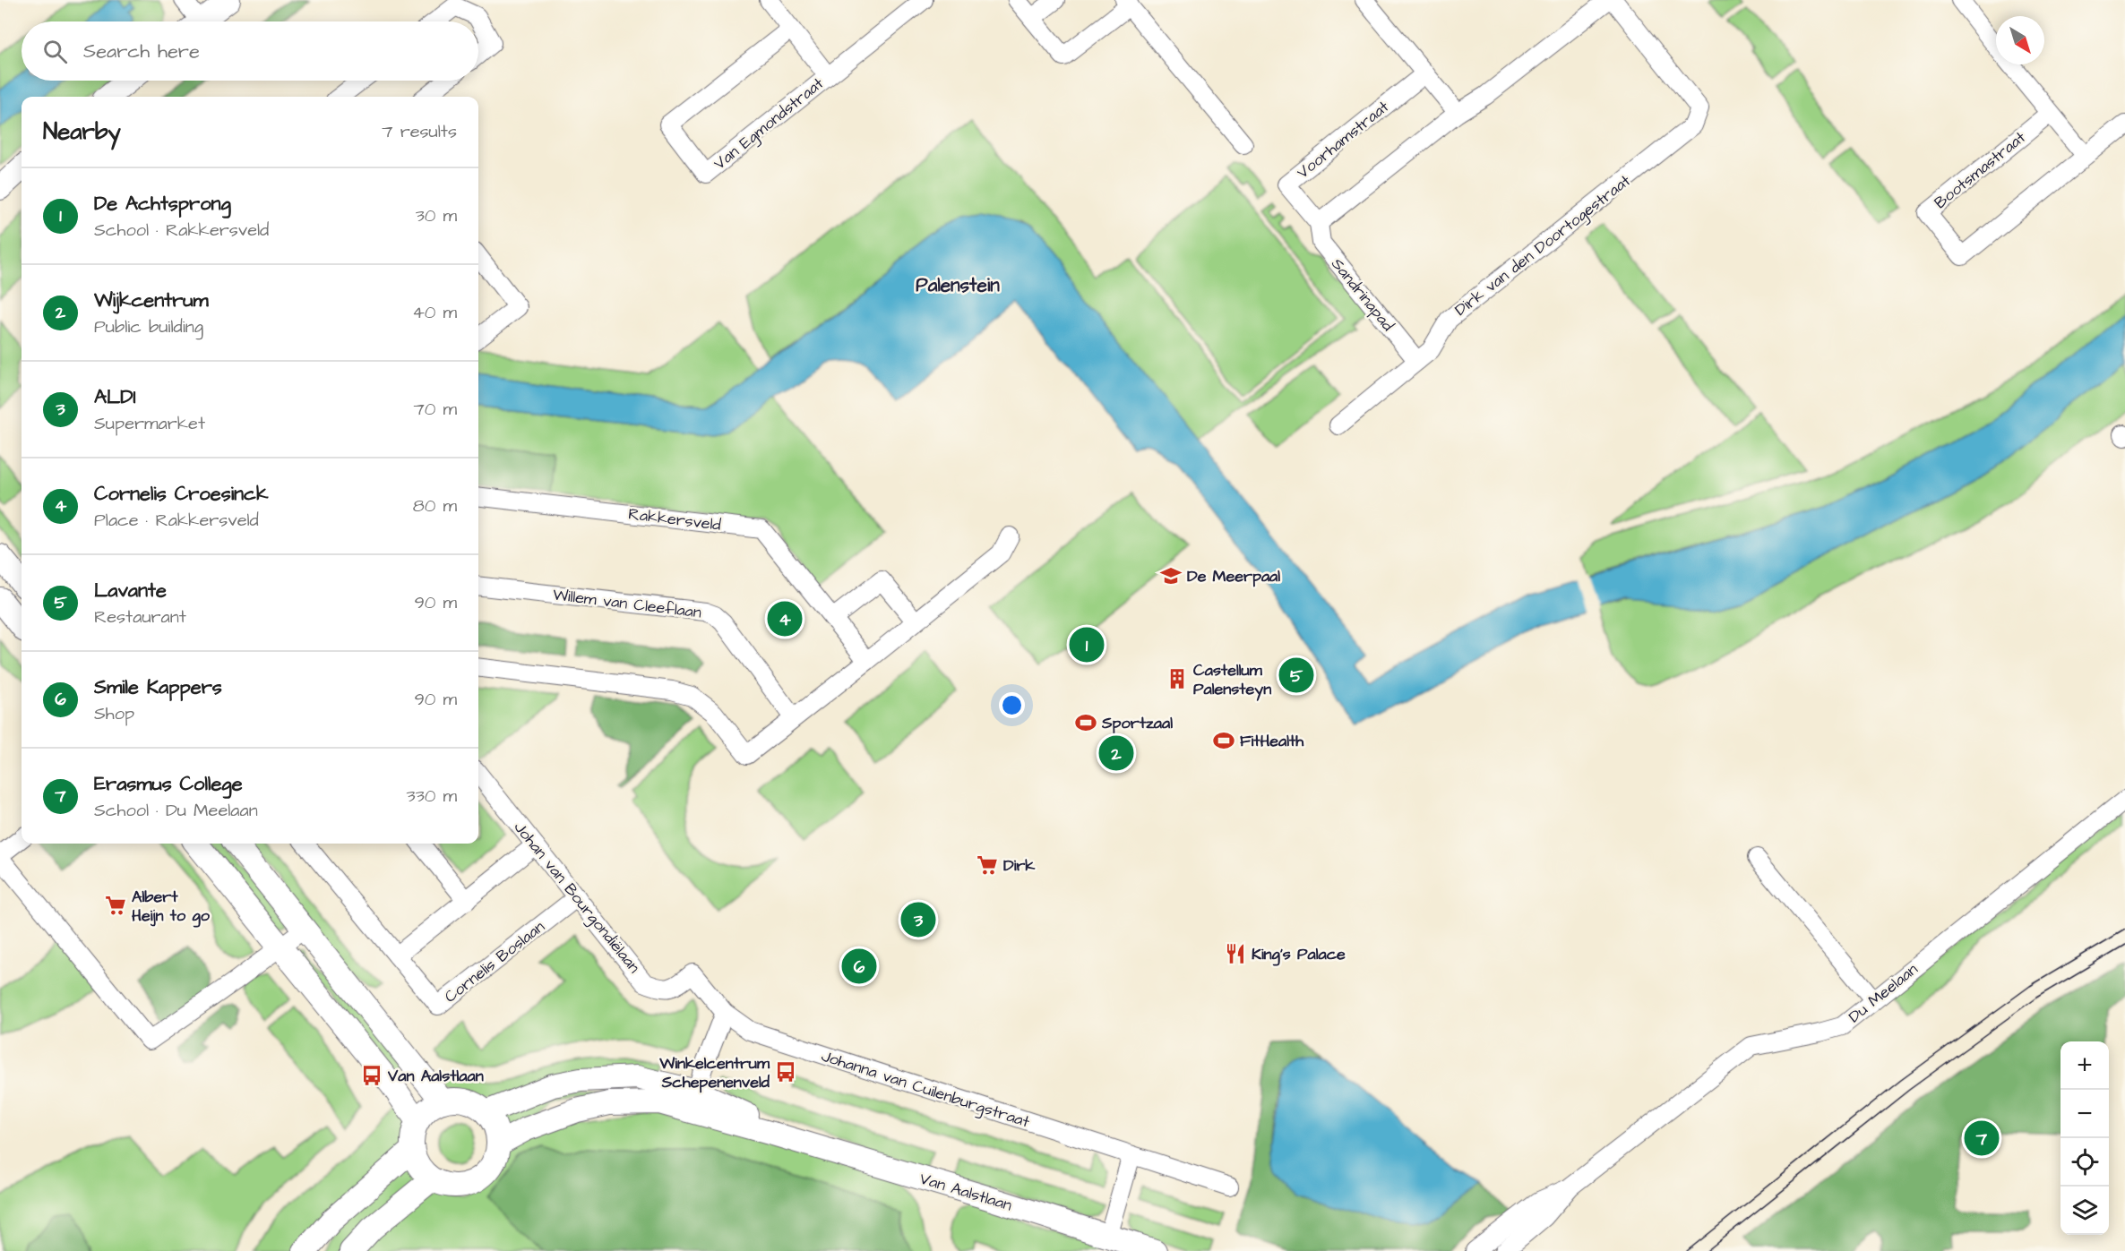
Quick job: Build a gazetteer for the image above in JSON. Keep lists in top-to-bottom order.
{
  "streets": {
    "street": [
      "Van Egmondstraat",
      "Voorhamstraat",
      "Bootsmastraat",
      "Dirk van den Doortogestraat",
      "Sandrinapad",
      "Rakkersveld",
      "Willem van Cleeflaan",
      "Johan van Bourgondiëlaan",
      "Cornelis Boslaan",
      "Du Meelaan",
      "Johanna van Cuilenburgstraat",
      "Van Aalstlaan"
    ]
  },
  "crossings": [
    ["Voorhamstraat", "Sandrinapad"],
    ["Dirk van den Doortogestraat", "Sandrinapad"],
    ["Johan van Bourgondiëlaan", "Cornelis Boslaan"],
    ["Johan van Bourgondiëlaan", "Johanna van Cuilenburgstraat"]
  ],
  "districts": ["Palenstein"],
  "places": {
    "school or university": ["De Meerpaal"],
    "building": ["Castellum Palensteyn"],
    "sports": ["Sportzaal", "FitHealth"],
    "supermarket": ["Dirk", "Albert Heijn to go"],
    "restaurant": ["King's Palace"],
    "bus stop": ["Winkelcentrum Schepenenveld", "Van Aalstlaan"]
  },
  "north": "bottom right",
  "page": {
    "search": "Search here",
    "heading": ["Nearby", "7 results"],
    "list": [
      {
        "mark": "1",
        "name": "De Achtsprong",
        "note": "School · Rakkersveld",
        "value": "30 m"
      },
      {
        "mark": "2",
        "name": "Wijkcentrum",
        "note": "Public building",
        "value": "40 m"
      },
      {
        "mark": "3",
        "name": "ALDI",
        "note": "Supermarket",
        "value": "70 m"
      },
      {
        "mark": "4",
        "name": "Cornelis Croesinck",
        "note": "Place · Rakkersveld",
        "value": "80 m"
      },
      {
        "mark": "5",
        "name": "Lavante",
        "note": "Restaurant",
        "value": "90 m"
      },
      {
        "mark": "6",
        "name": "Smile Kappers",
        "note": "Shop",
        "value": "90 m"
      },
      {
        "mark": "7",
        "name": "Erasmus College",
        "note": "School · Du Meelaan",
        "value": "330 m"
      }
    ],
    "pins": [
      "4",
      "1",
      "5",
      "2",
      "3",
      "6",
      "7"
    ],
    "map_buttons": ["+", "−"]
  }
}
